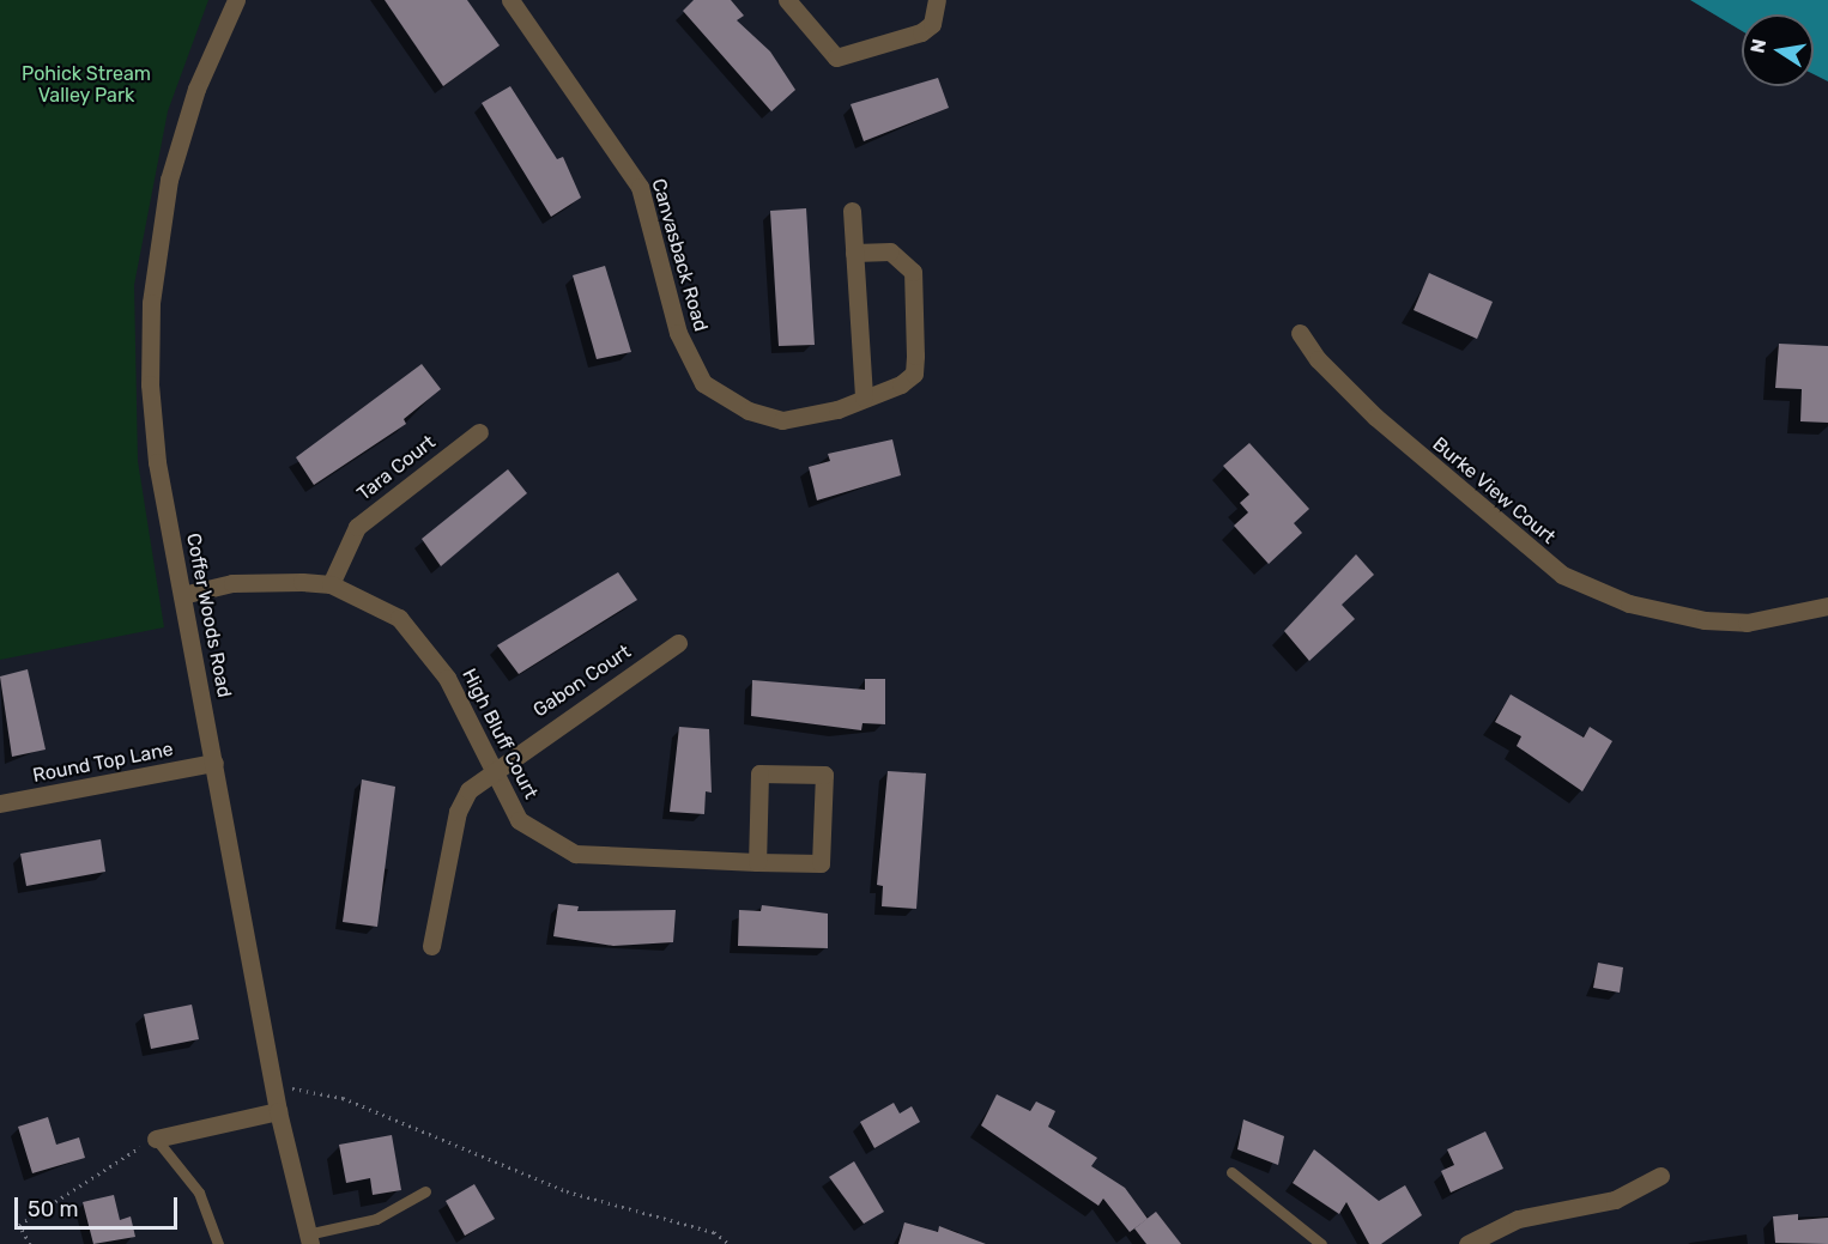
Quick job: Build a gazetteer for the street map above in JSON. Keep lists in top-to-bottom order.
{
  "streets": {
    "street": [
      "Canvasback Road",
      "Tara Court",
      "Burke View Court",
      "Coffer Woods Road",
      "Gabon Court",
      "High Bluff Court",
      "Round Top Lane"
    ]
  },
  "crossings": [
    ["Tara Court", "High Bluff Court"],
    ["Coffer Woods Road", "High Bluff Court"],
    ["Coffer Woods Road", "Round Top Lane"],
    ["Gabon Court", "High Bluff Court"]
  ],
  "parks": ["Pohick Stream Valley Park"],
  "scale_bar": "50 m",
  "north": "left"
}
